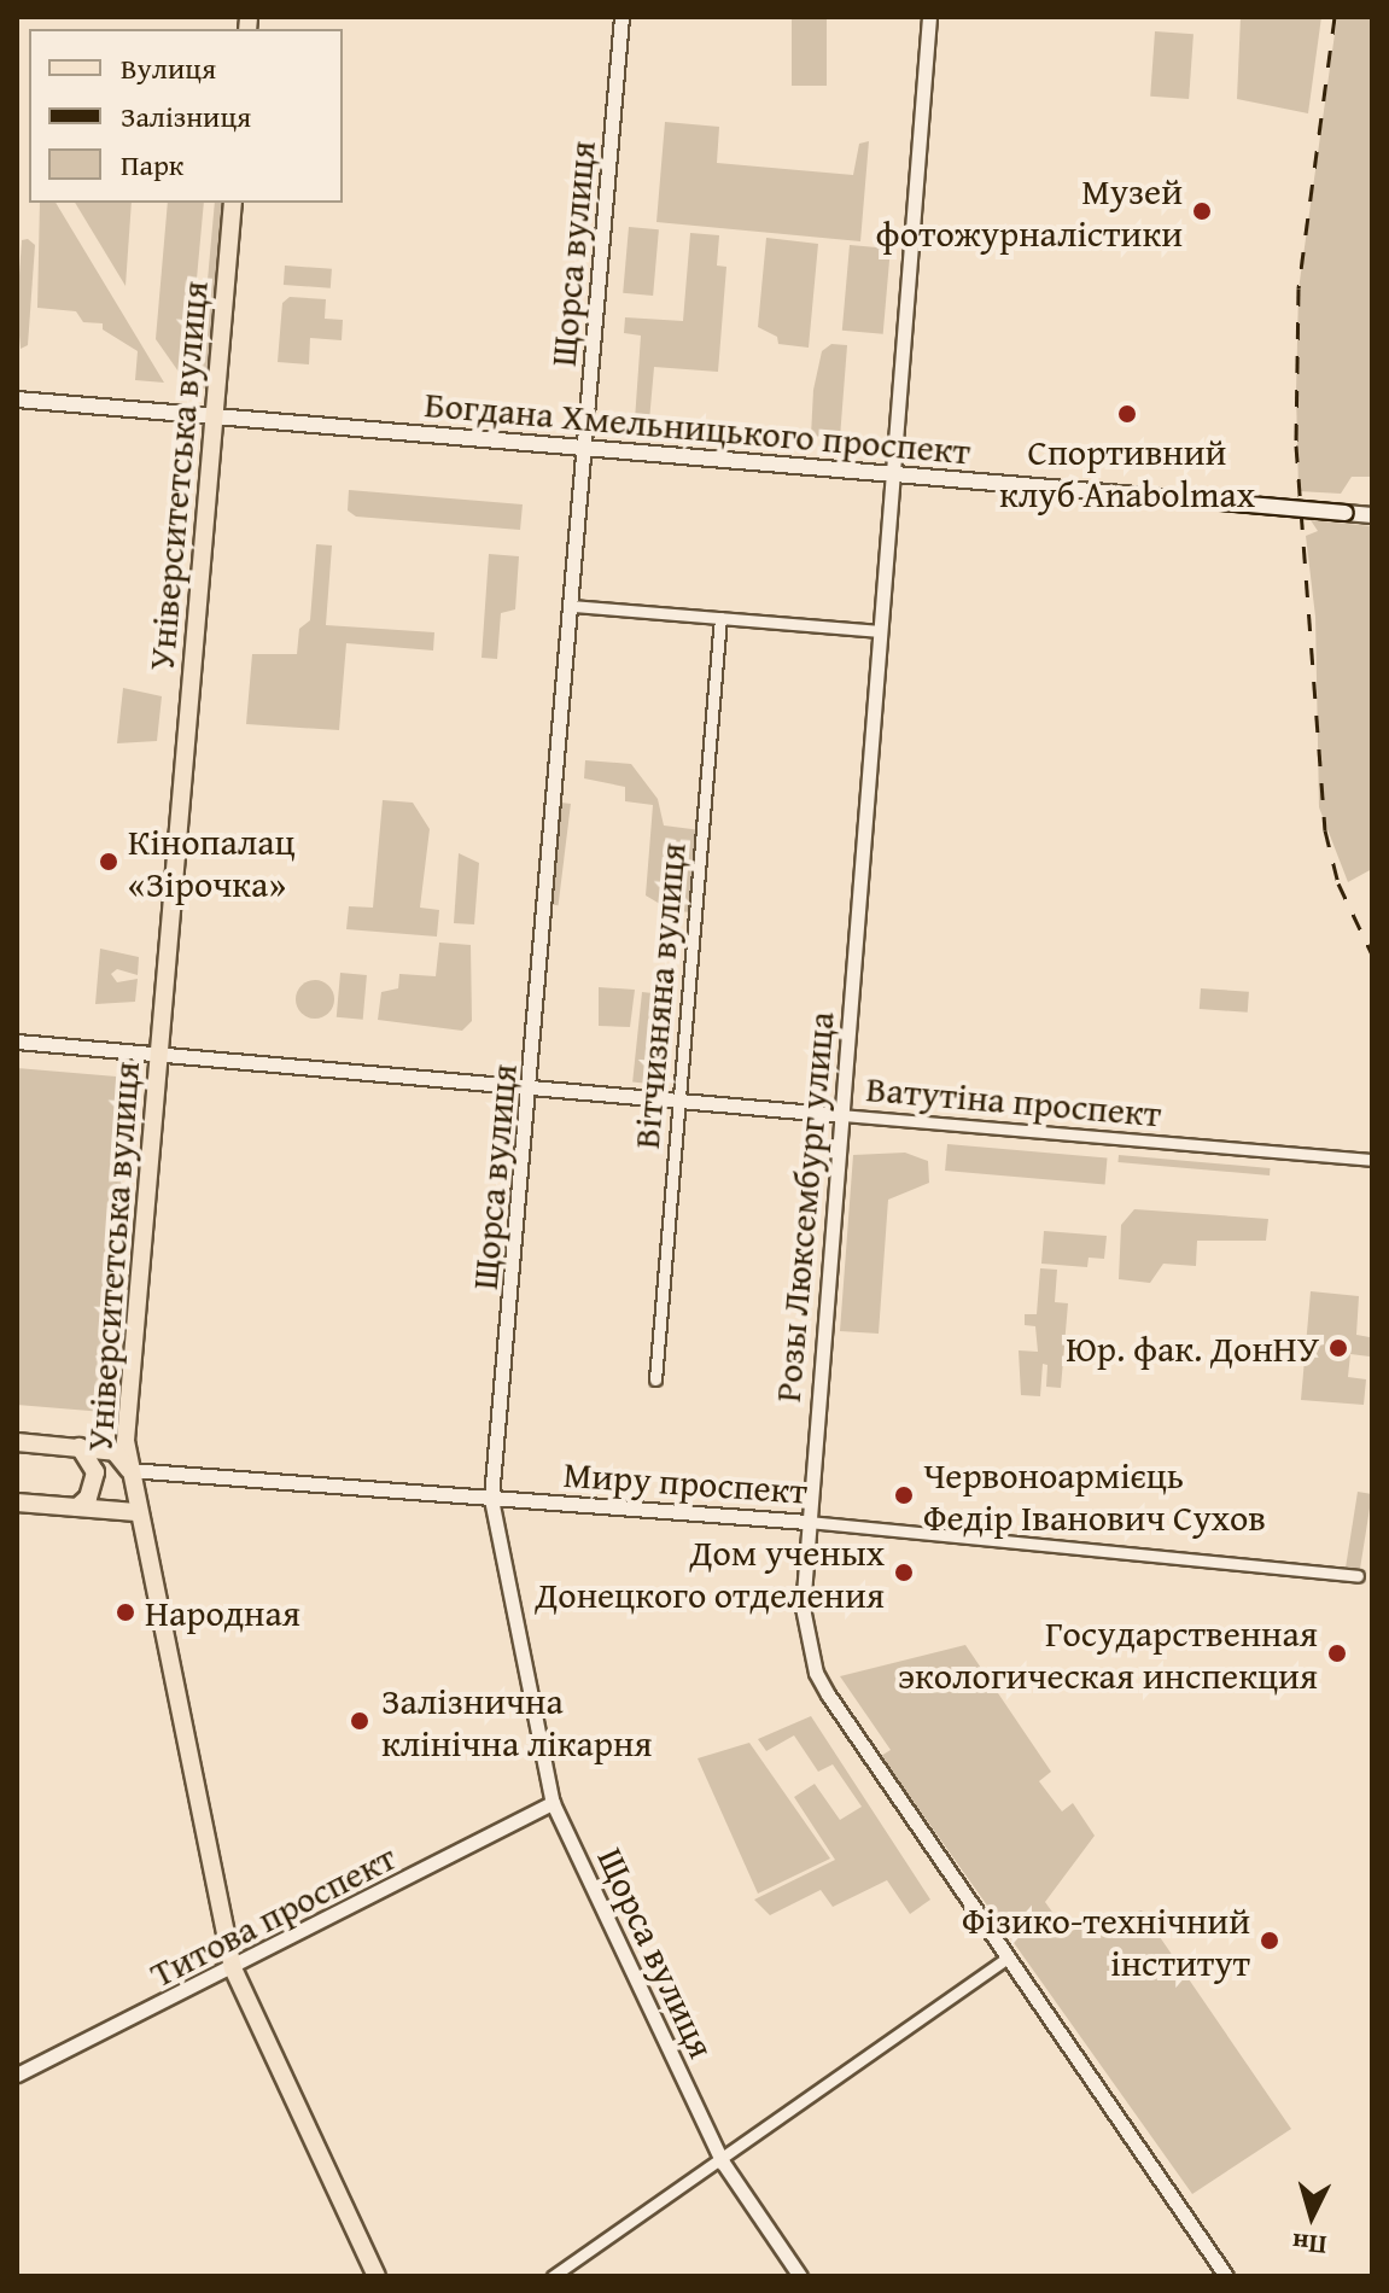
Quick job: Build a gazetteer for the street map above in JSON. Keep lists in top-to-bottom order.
{
  "streets": {
    "main road": ["Богдана Хмельницького проспект", "Університетська вулиця", "Миру проспект"],
    "street": [
      "Щорса вулиця",
      "Вітчизняна вулиця",
      "Ватутіна проспект",
      "Розы Люксембург улица",
      "Титова проспект"
    ]
  },
  "crossings": [
    ["Щорса вулиця", "Богдана Хмельницького проспект"],
    ["Щорса вулиця", "Ватутіна проспект"],
    ["Щорса вулиця", "Миру проспект"],
    ["Щорса вулиця", "Титова проспект"],
    ["Богдана Хмельницького проспект", "Університетська вулиця"],
    ["Богдана Хмельницького проспект", "Розы Люксембург улица"],
    ["Університетська вулиця", "Ватутіна проспект"],
    ["Університетська вулиця", "Миру проспект"],
    ["Університетська вулиця", "Титова проспект"],
    ["Вітчизняна вулиця", "Ватутіна проспект"],
    ["Ватутіна проспект", "Розы Люксембург улица"],
    ["Розы Люксембург улица", "Миру проспект"]
  ],
  "places": [
    "Музей фотожурналістики",
    "Спортивний клуб Anabolmax",
    "Кінопалац «Зірочка»",
    "Юр. фак. ДонНУ",
    "Червоноармієць Федір Іванович Сухов",
    "Дом ученых Донецкого отделения",
    "Народная",
    "Государственная экологическая инспекция",
    "Залізнична клінічна лікарня",
    "Фізико-технічний інститут"
  ],
  "legend": ["Вулиця", "Залізниця", "Парк"],
  "north": "bottom"
}
